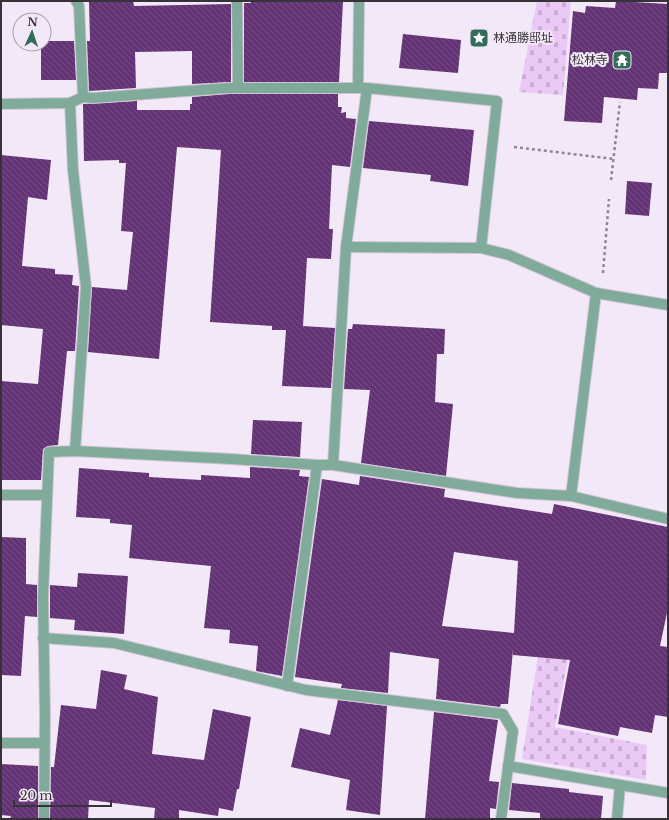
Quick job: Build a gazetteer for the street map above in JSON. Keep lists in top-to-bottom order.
{
  "places": {
    "place": ["林通勝邸址"],
    "temple": ["松林寺"]
  },
  "scale_bar": "20 m",
  "north": "top"
}
